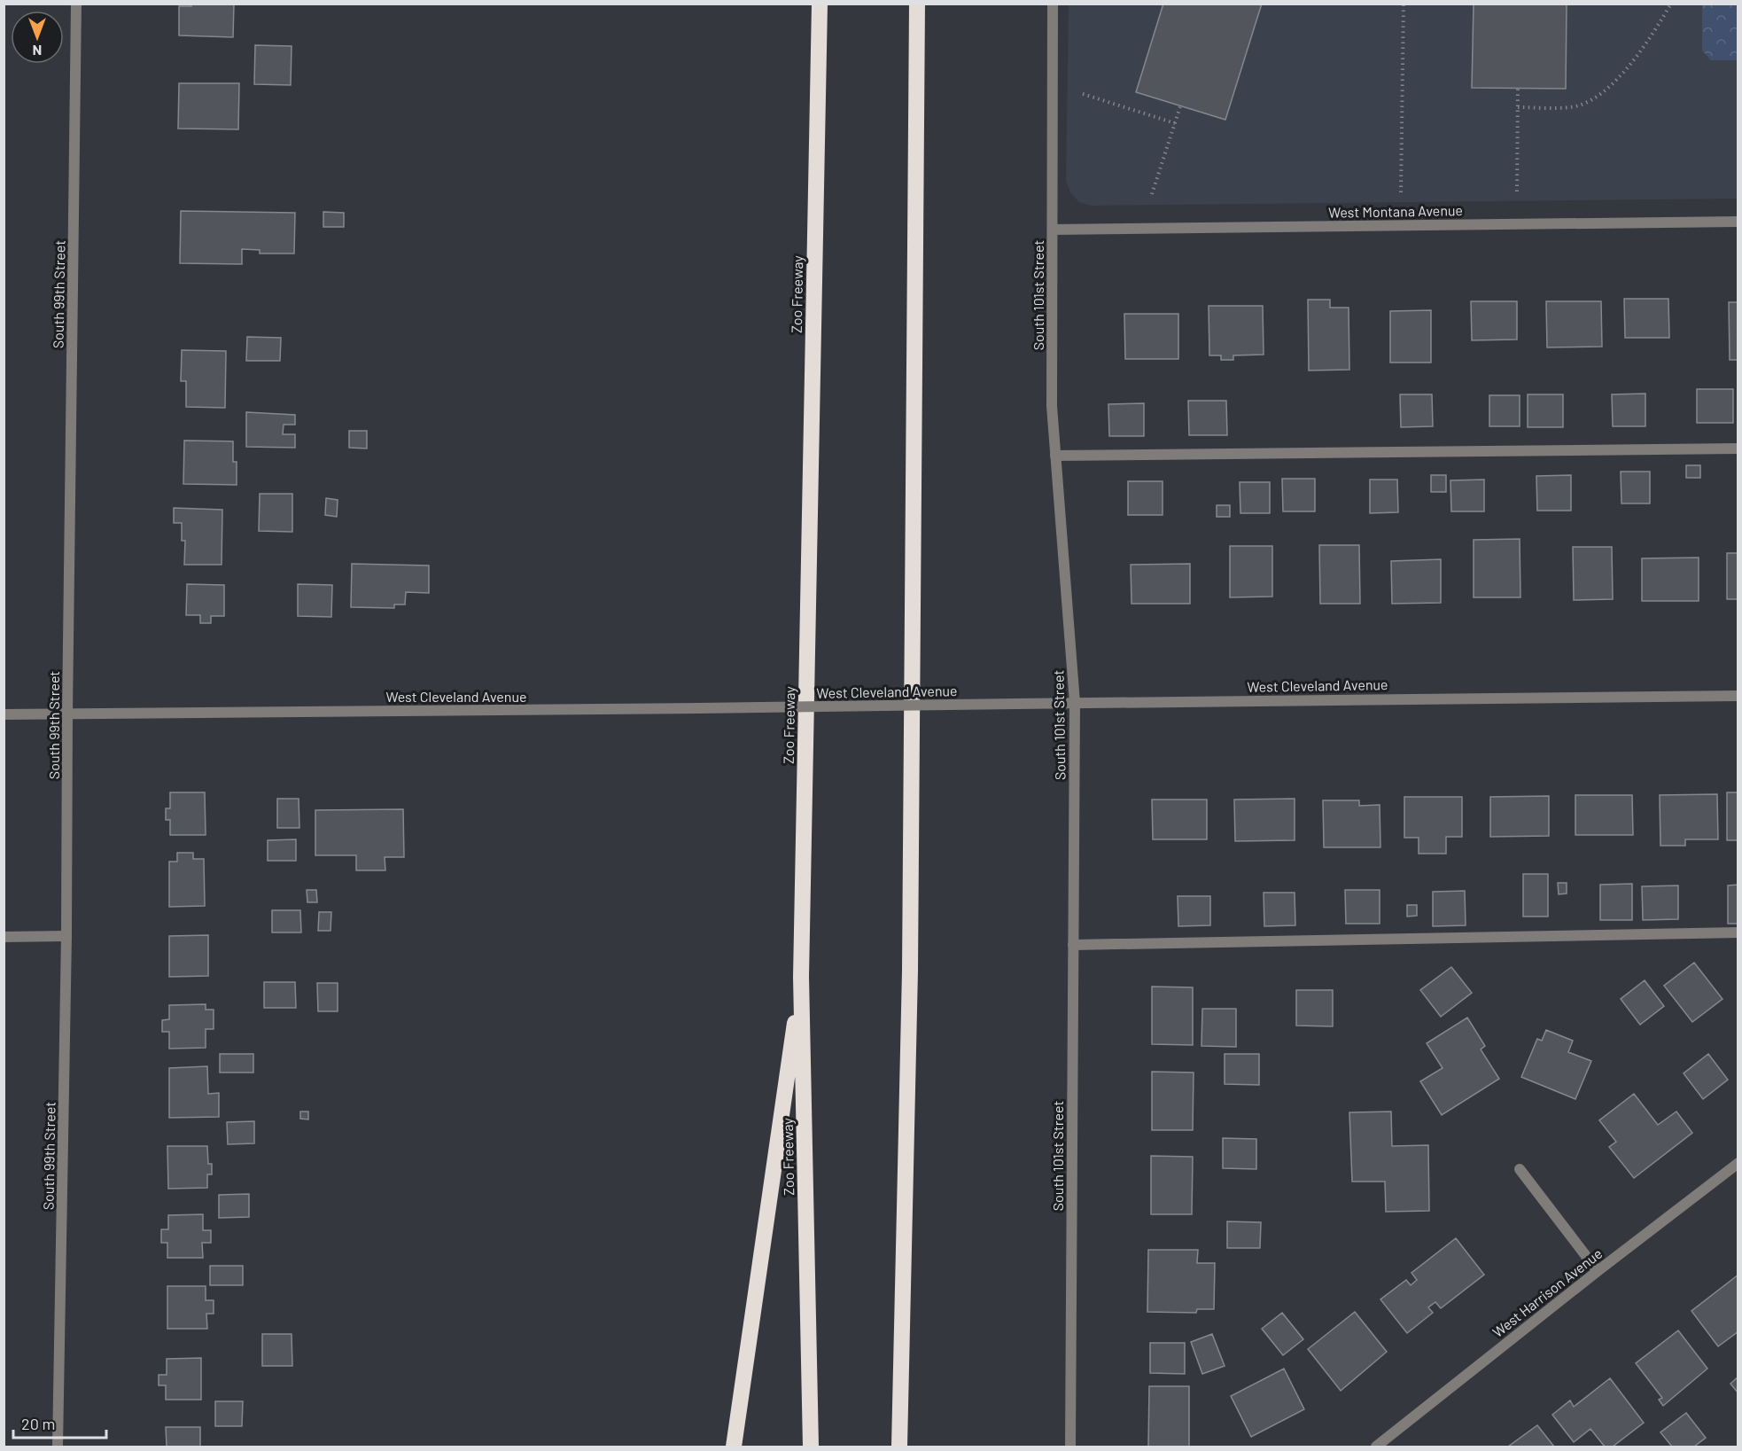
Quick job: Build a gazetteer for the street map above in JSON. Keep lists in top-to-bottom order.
{
  "streets": {
    "highway": ["Zoo Freeway"],
    "street": [
      "West Montana Avenue",
      "South 99th Street",
      "South 101st Street",
      "West Cleveland Avenue",
      "West Harrison Avenue"
    ]
  },
  "crossings": [
    ["West Montana Avenue", "South 101st Street"],
    ["South 99th Street", "West Cleveland Avenue"],
    ["South 101st Street", "West Cleveland Avenue"]
  ],
  "scale_bar": "20 m",
  "north": "bottom"
}
